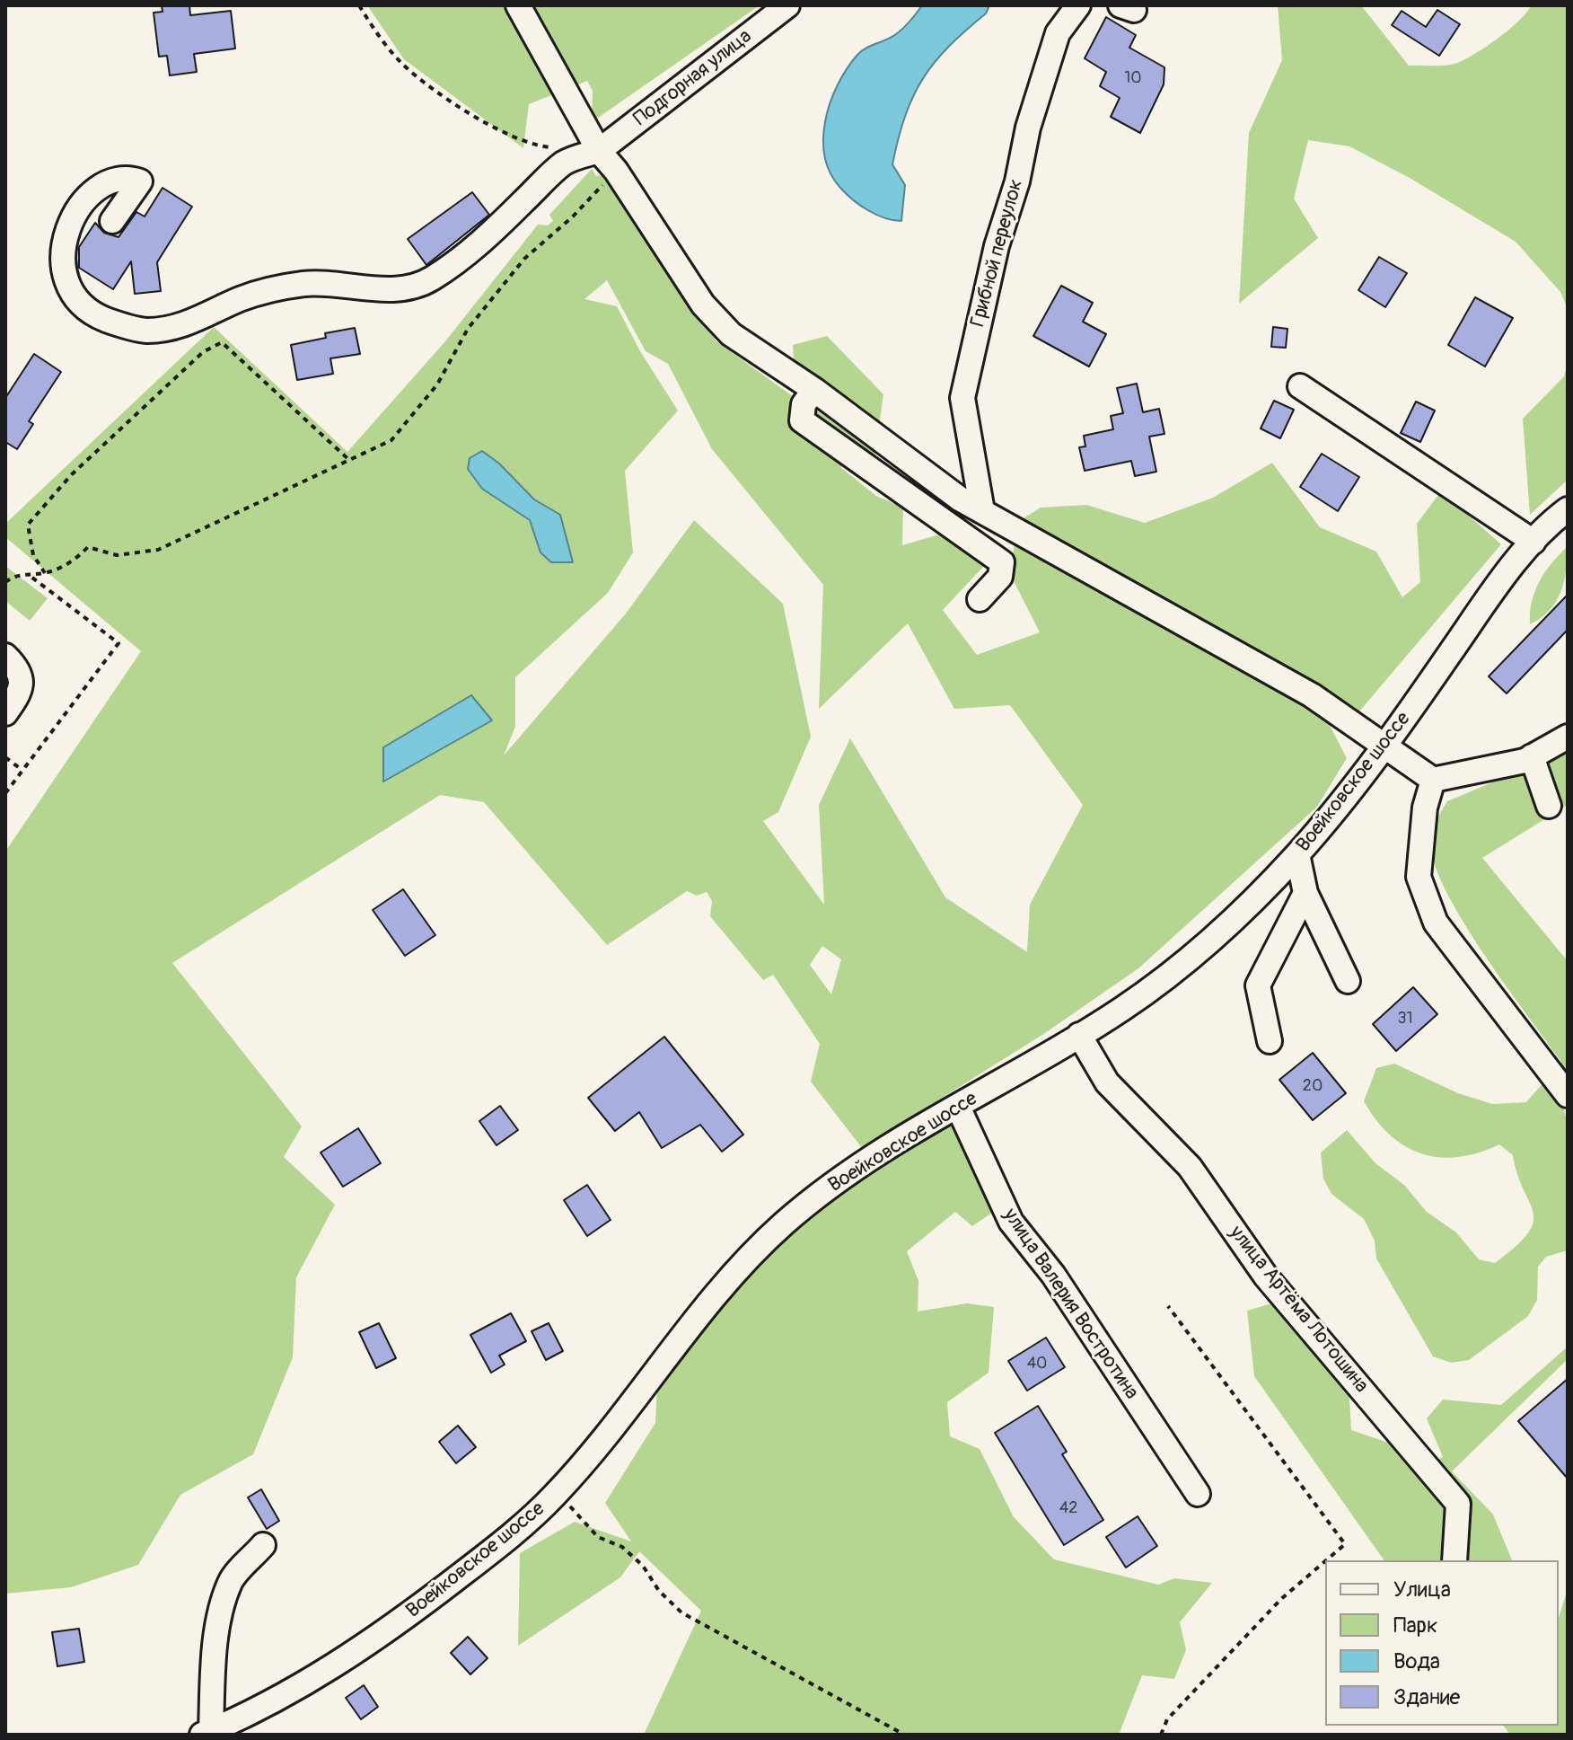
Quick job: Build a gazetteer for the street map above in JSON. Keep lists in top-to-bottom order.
{
  "streets": {
    "street": [
      "Подгорная улица",
      "Грибной переулок",
      "Воейковское шоссе",
      "улица Валерия Востротина",
      "улица Артёма Лотошина"
    ]
  },
  "crossings": [
    ["Воейковское шоссе", "улица Валерия Востротина"],
    ["Воейковское шоссе", "улица Артёма Лотошина"]
  ],
  "house_numbers": [
    "10",
    "31",
    "20",
    "40",
    "42"
  ],
  "legend": [
    "Улица",
    "Парк",
    "Вода",
    "Здание"
  ]
}
